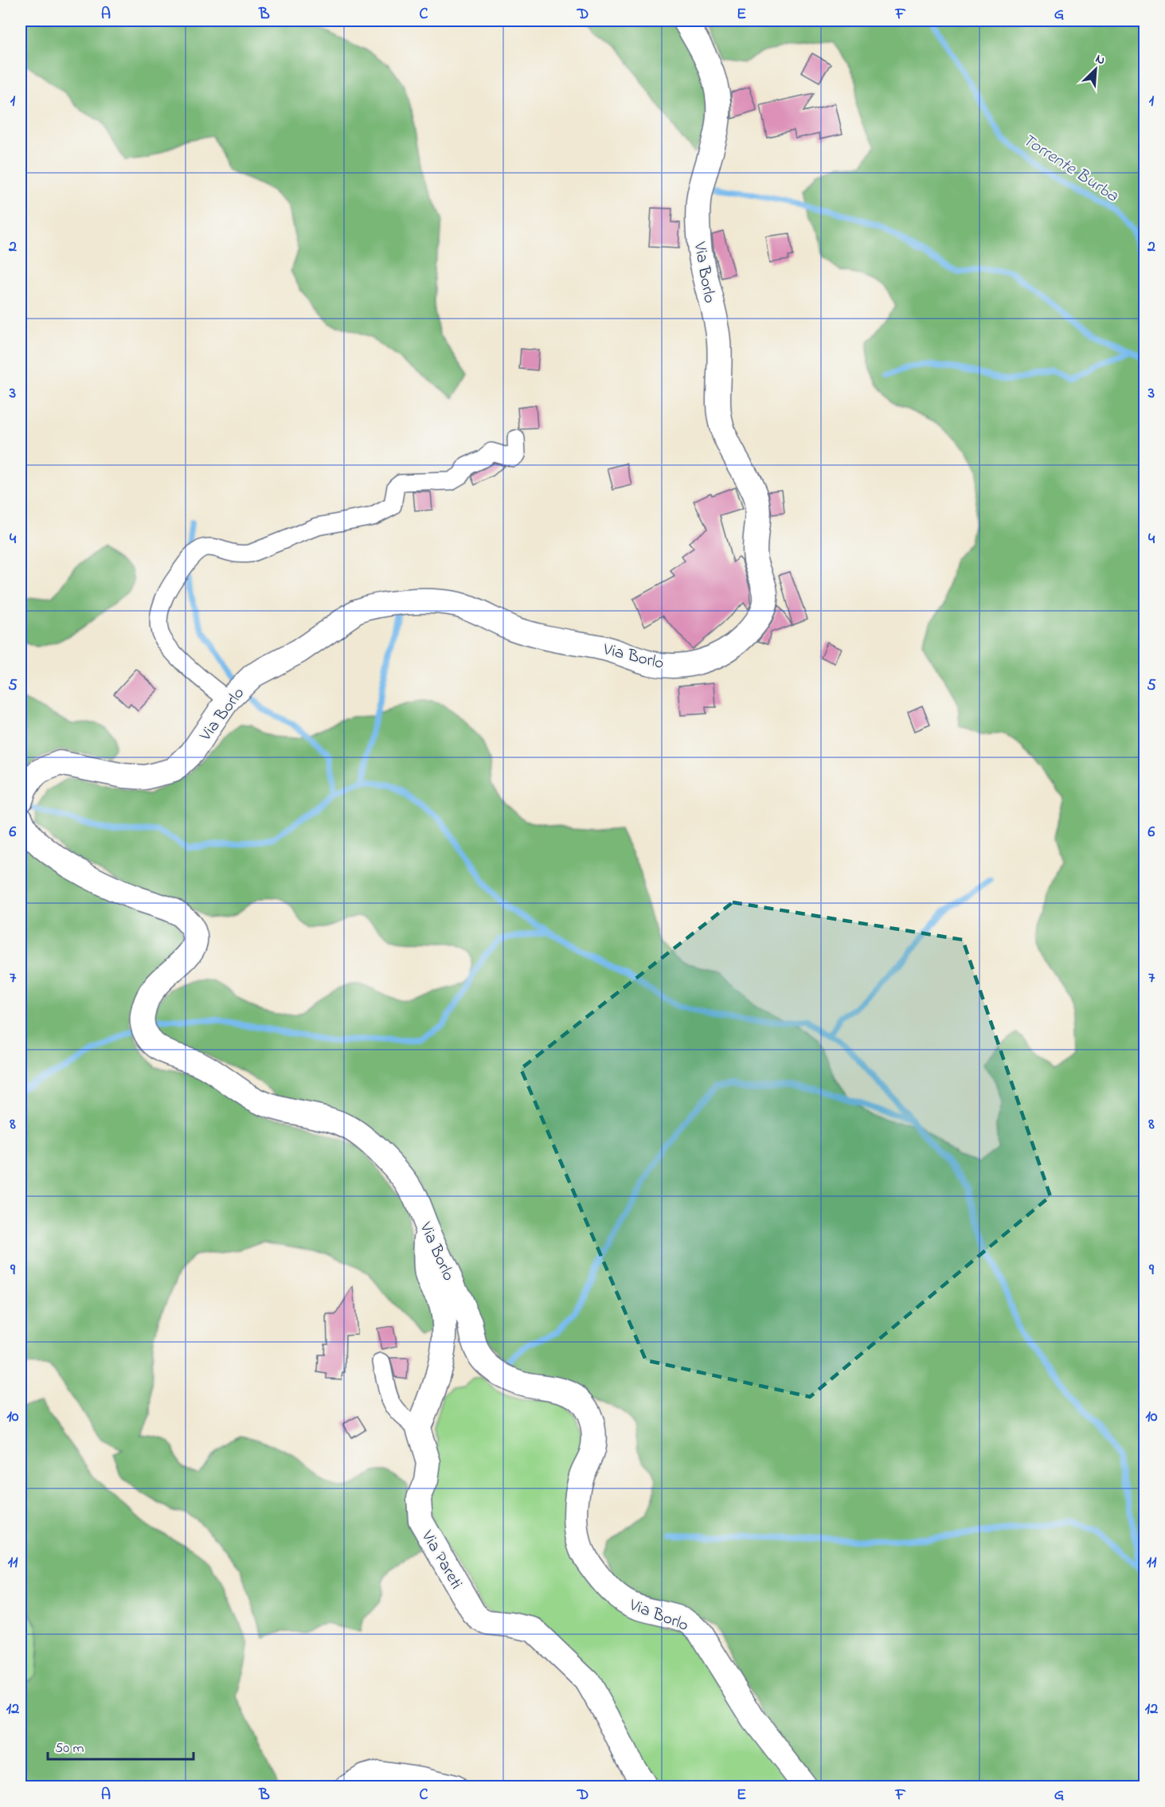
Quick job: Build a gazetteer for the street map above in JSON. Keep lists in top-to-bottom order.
{
  "streets": {
    "main road": ["Via Borlo", "Via Pareti"]
  },
  "water": ["Torrente Burba"],
  "scale_bar": "50 m",
  "north": "top right",
  "grid": {
    "columns": [
      "A",
      "B",
      "C",
      "D",
      "E",
      "F",
      "G"
    ],
    "rows": [
      "1",
      "2",
      "3",
      "4",
      "5",
      "6",
      "7",
      "8",
      "9",
      "10",
      "11",
      "12"
    ]
  }
}
